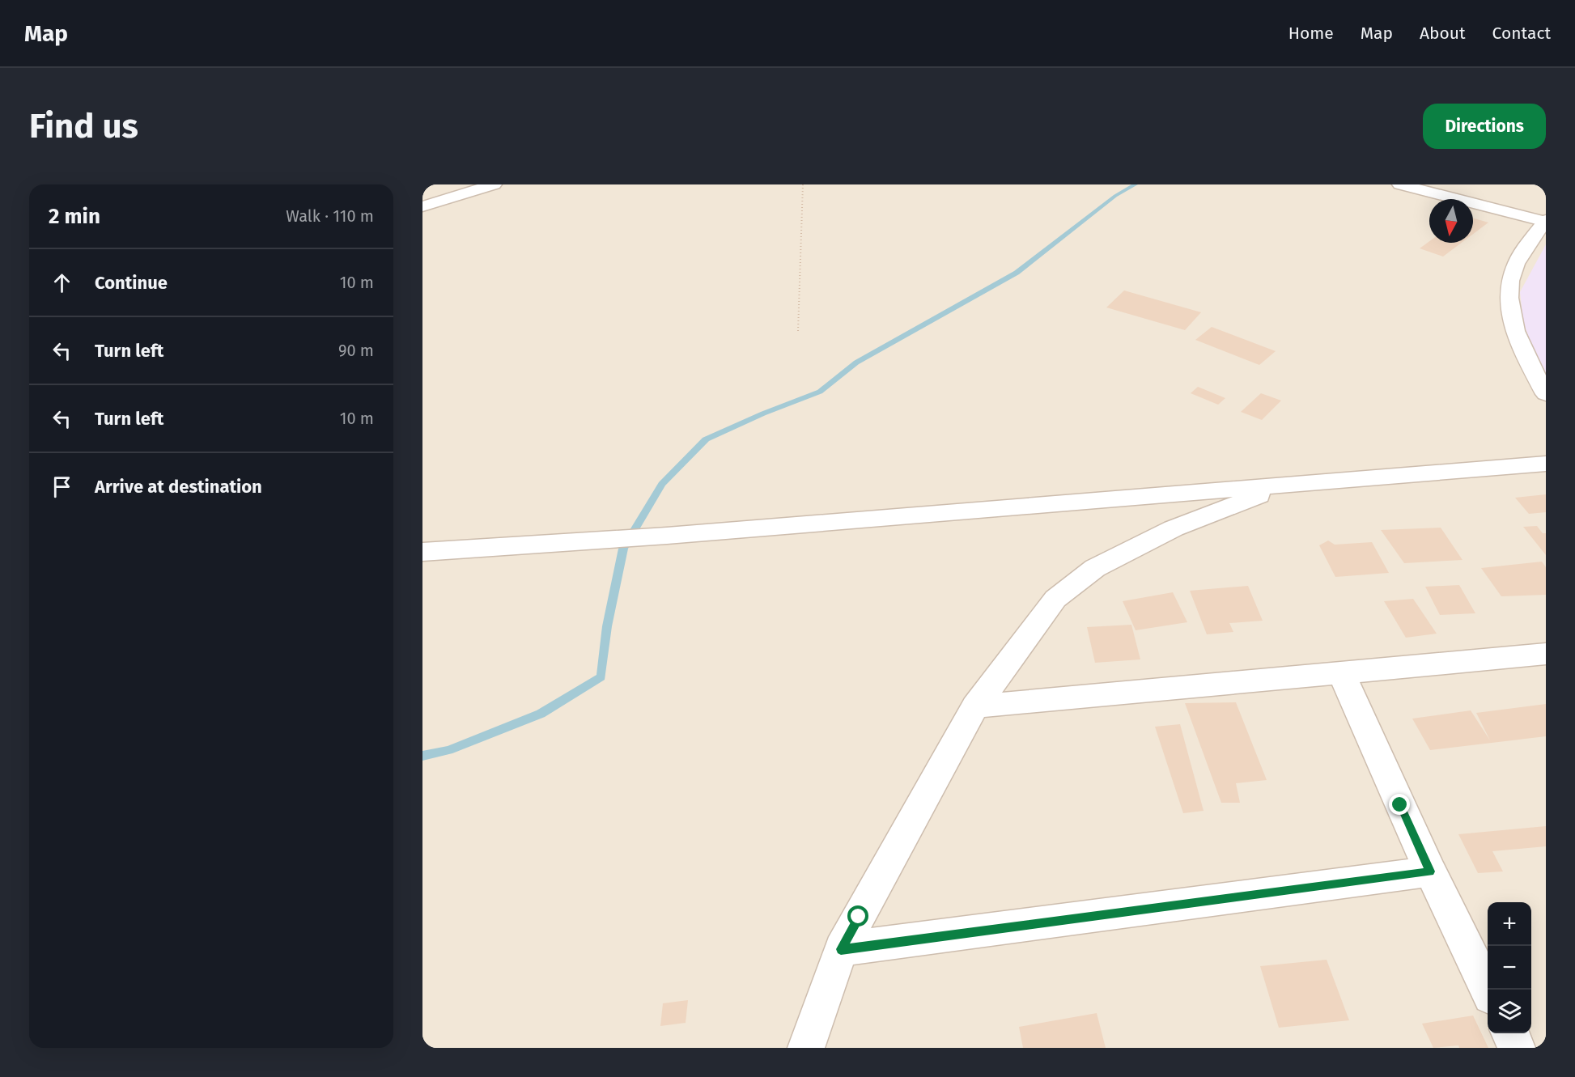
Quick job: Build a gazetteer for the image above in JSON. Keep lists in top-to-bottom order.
{
  "north": "bottom",
  "page": {
    "header": "Map",
    "nav": [
      "Home",
      "Map",
      "About",
      "Contact"
    ],
    "buttons": "Directions",
    "title": "Find us",
    "heading": ["2 min", "Walk · 110 m"],
    "list": [
      ["Continue", "10 m"],
      ["Turn left", "90 m"],
      ["Turn left", "10 m"],
      "Arrive at destination"
    ],
    "map_buttons": ["+", "−"]
  }
}
